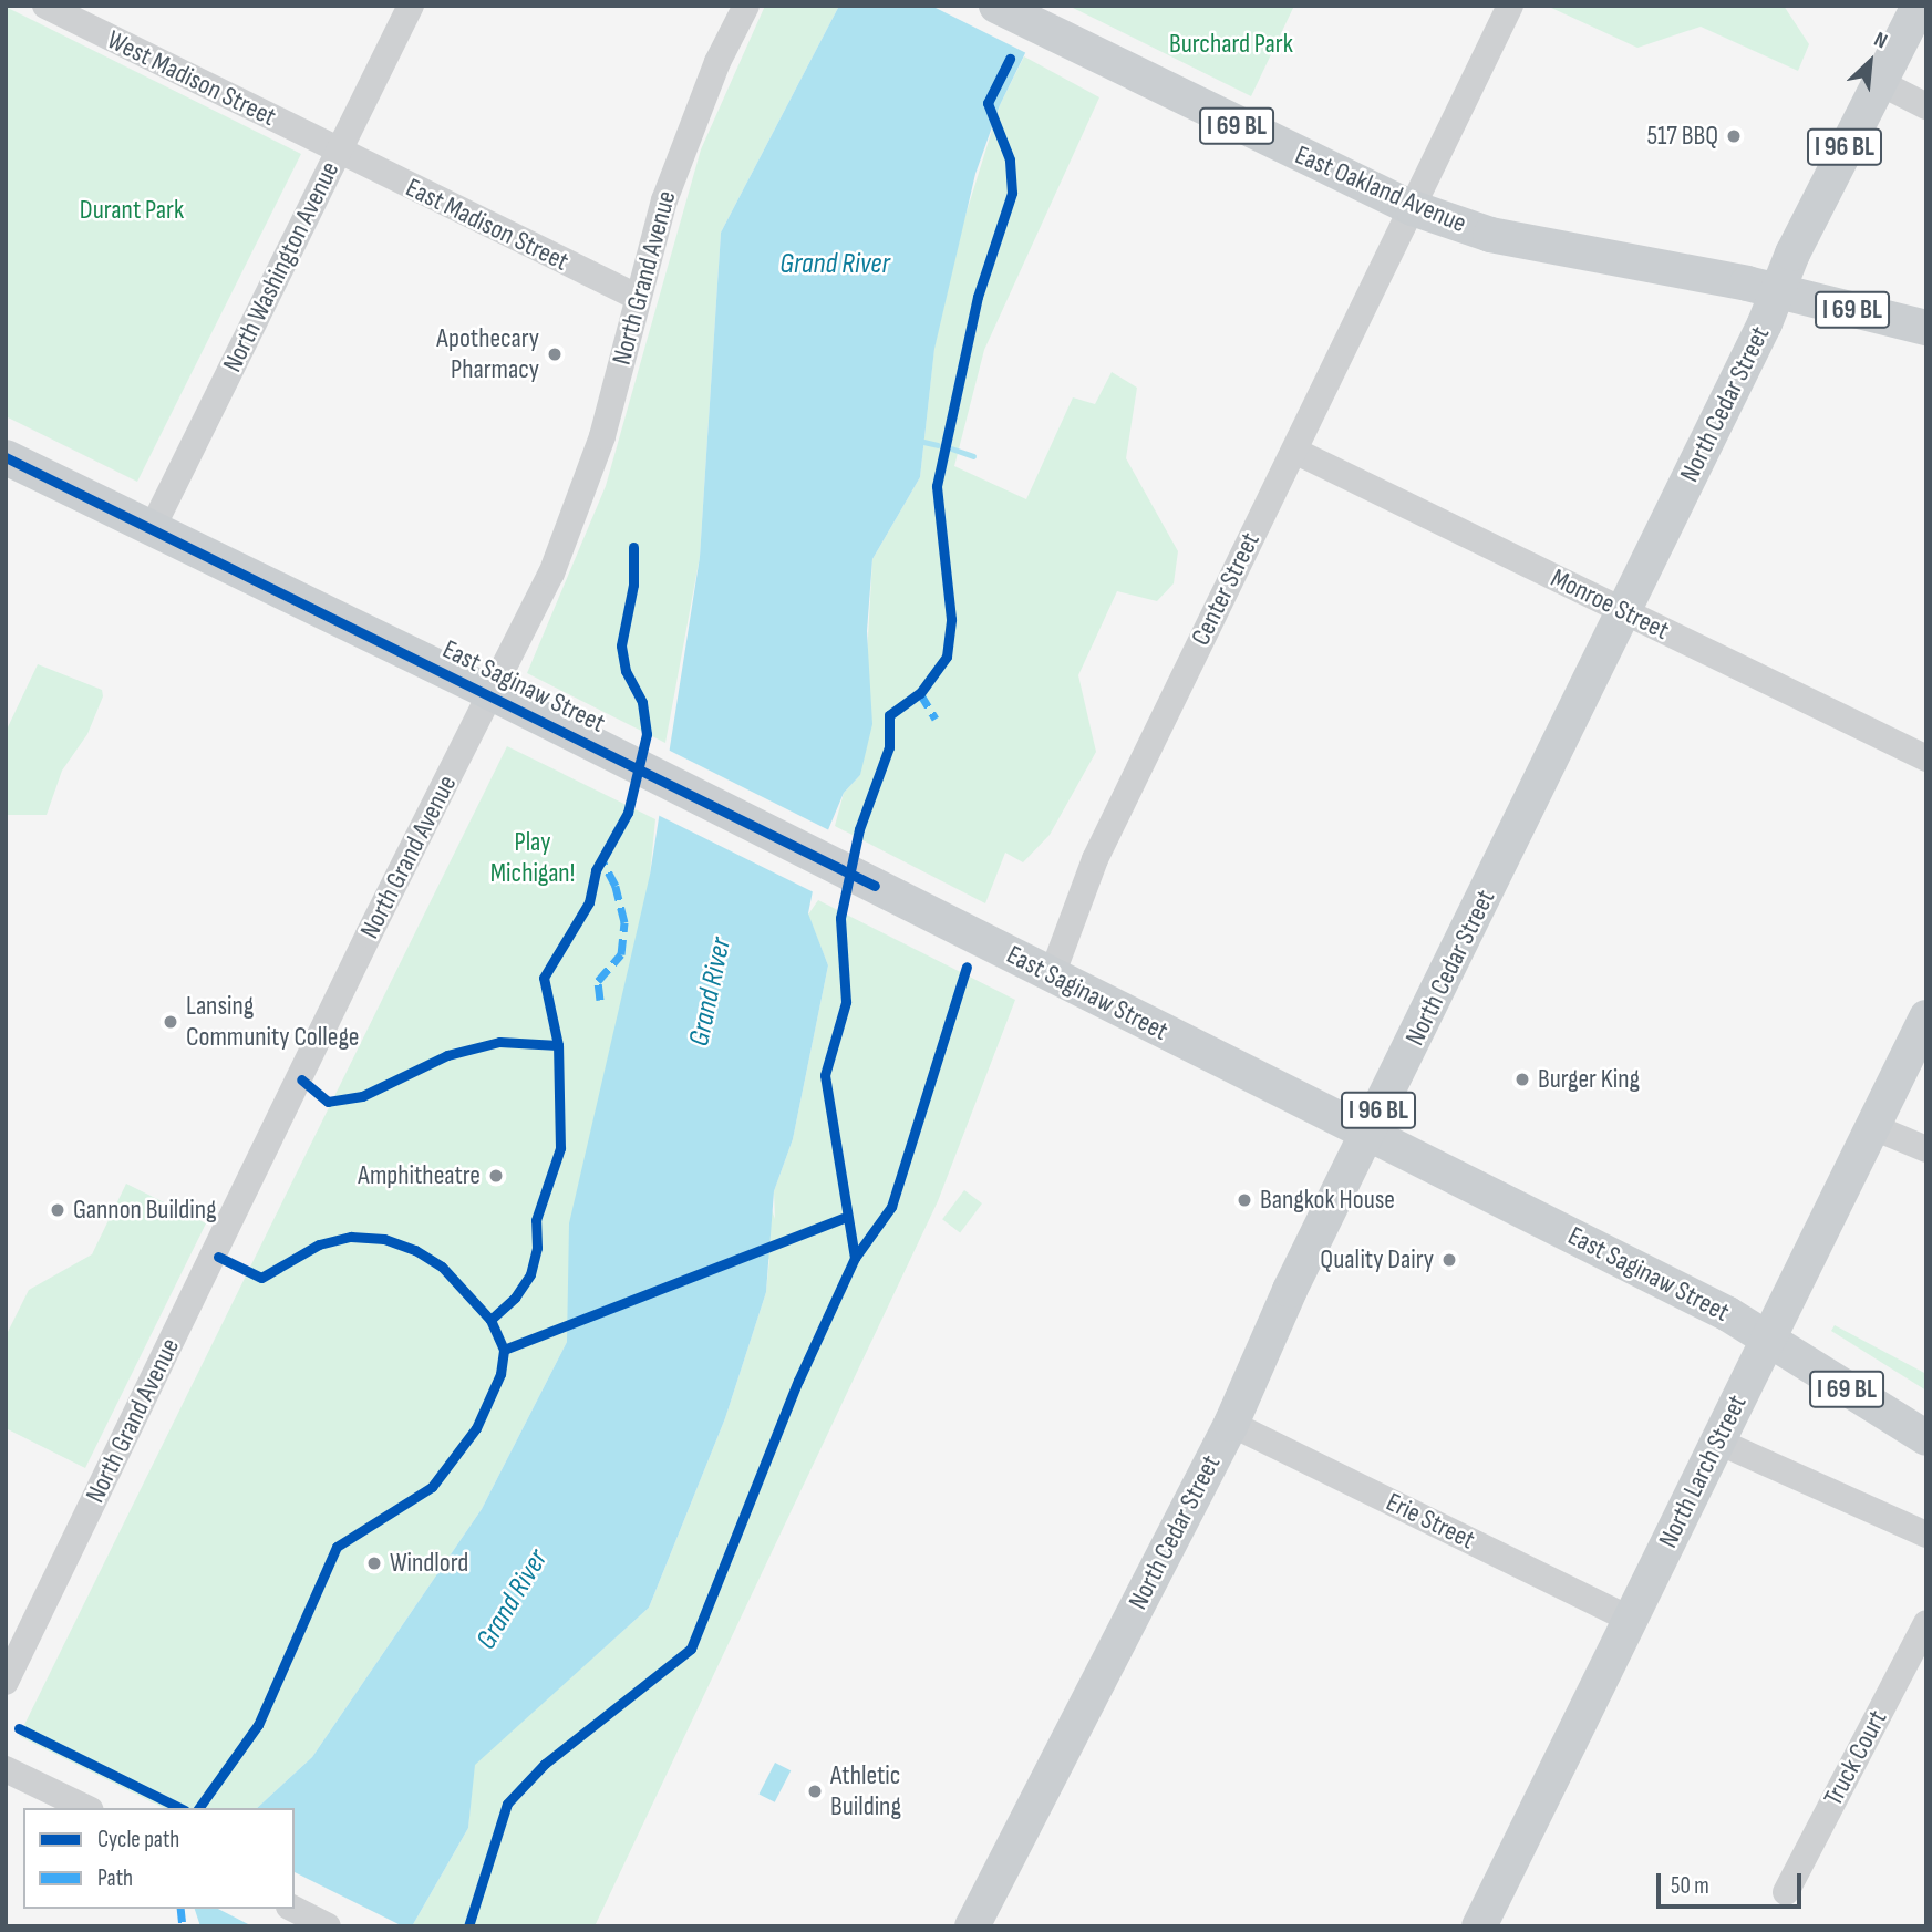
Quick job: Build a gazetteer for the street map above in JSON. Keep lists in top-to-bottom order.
{
  "streets": {
    "main road": [
      "I 69 BL",
      "I 96 BL",
      "East Oakland Avenue",
      "North Cedar Street",
      "East Saginaw Street",
      "North Larch Street"
    ],
    "street": [
      "West Madison Street",
      "East Madison Street",
      "North Washington Avenue",
      "North Grand Avenue",
      "Center Street",
      "Monroe Street",
      "Erie Street",
      "Truck Court"
    ]
  },
  "crossings": [
    ["West Madison Street", "East Madison Street"],
    ["West Madison Street", "North Washington Avenue"],
    ["I 69 BL", "North Washington Avenue"],
    ["I 69 BL", "East Saginaw Street"],
    ["East Oakland Avenue", "North Cedar Street"],
    ["East Oakland Avenue", "Center Street"],
    ["East Madison Street", "North Washington Avenue"],
    ["East Madison Street", "North Grand Avenue"],
    ["North Washington Avenue", "East Saginaw Street"],
    ["North Grand Avenue", "East Saginaw Street"],
    ["North Cedar Street", "Monroe Street"],
    ["North Cedar Street", "East Saginaw Street"],
    ["North Cedar Street", "Erie Street"],
    ["Center Street", "Monroe Street"],
    ["Center Street", "East Saginaw Street"],
    ["East Saginaw Street", "North Larch Street"],
    ["North Larch Street", "Erie Street"]
  ],
  "water": ["Grand River"],
  "parks": ["Burchard Park", "Durant Park", "Play Michigan!"],
  "places": [
    "517 BBQ",
    "Apothecary Pharmacy",
    "Lansing Community College",
    "Burger King",
    "Amphitheatre",
    "Bangkok House",
    "Gannon Building",
    "Quality Dairy",
    "Windlord",
    "Athletic Building"
  ],
  "legend": ["Cycle path", "Path"],
  "scale_bar": "50 m",
  "north": "top right"
}
